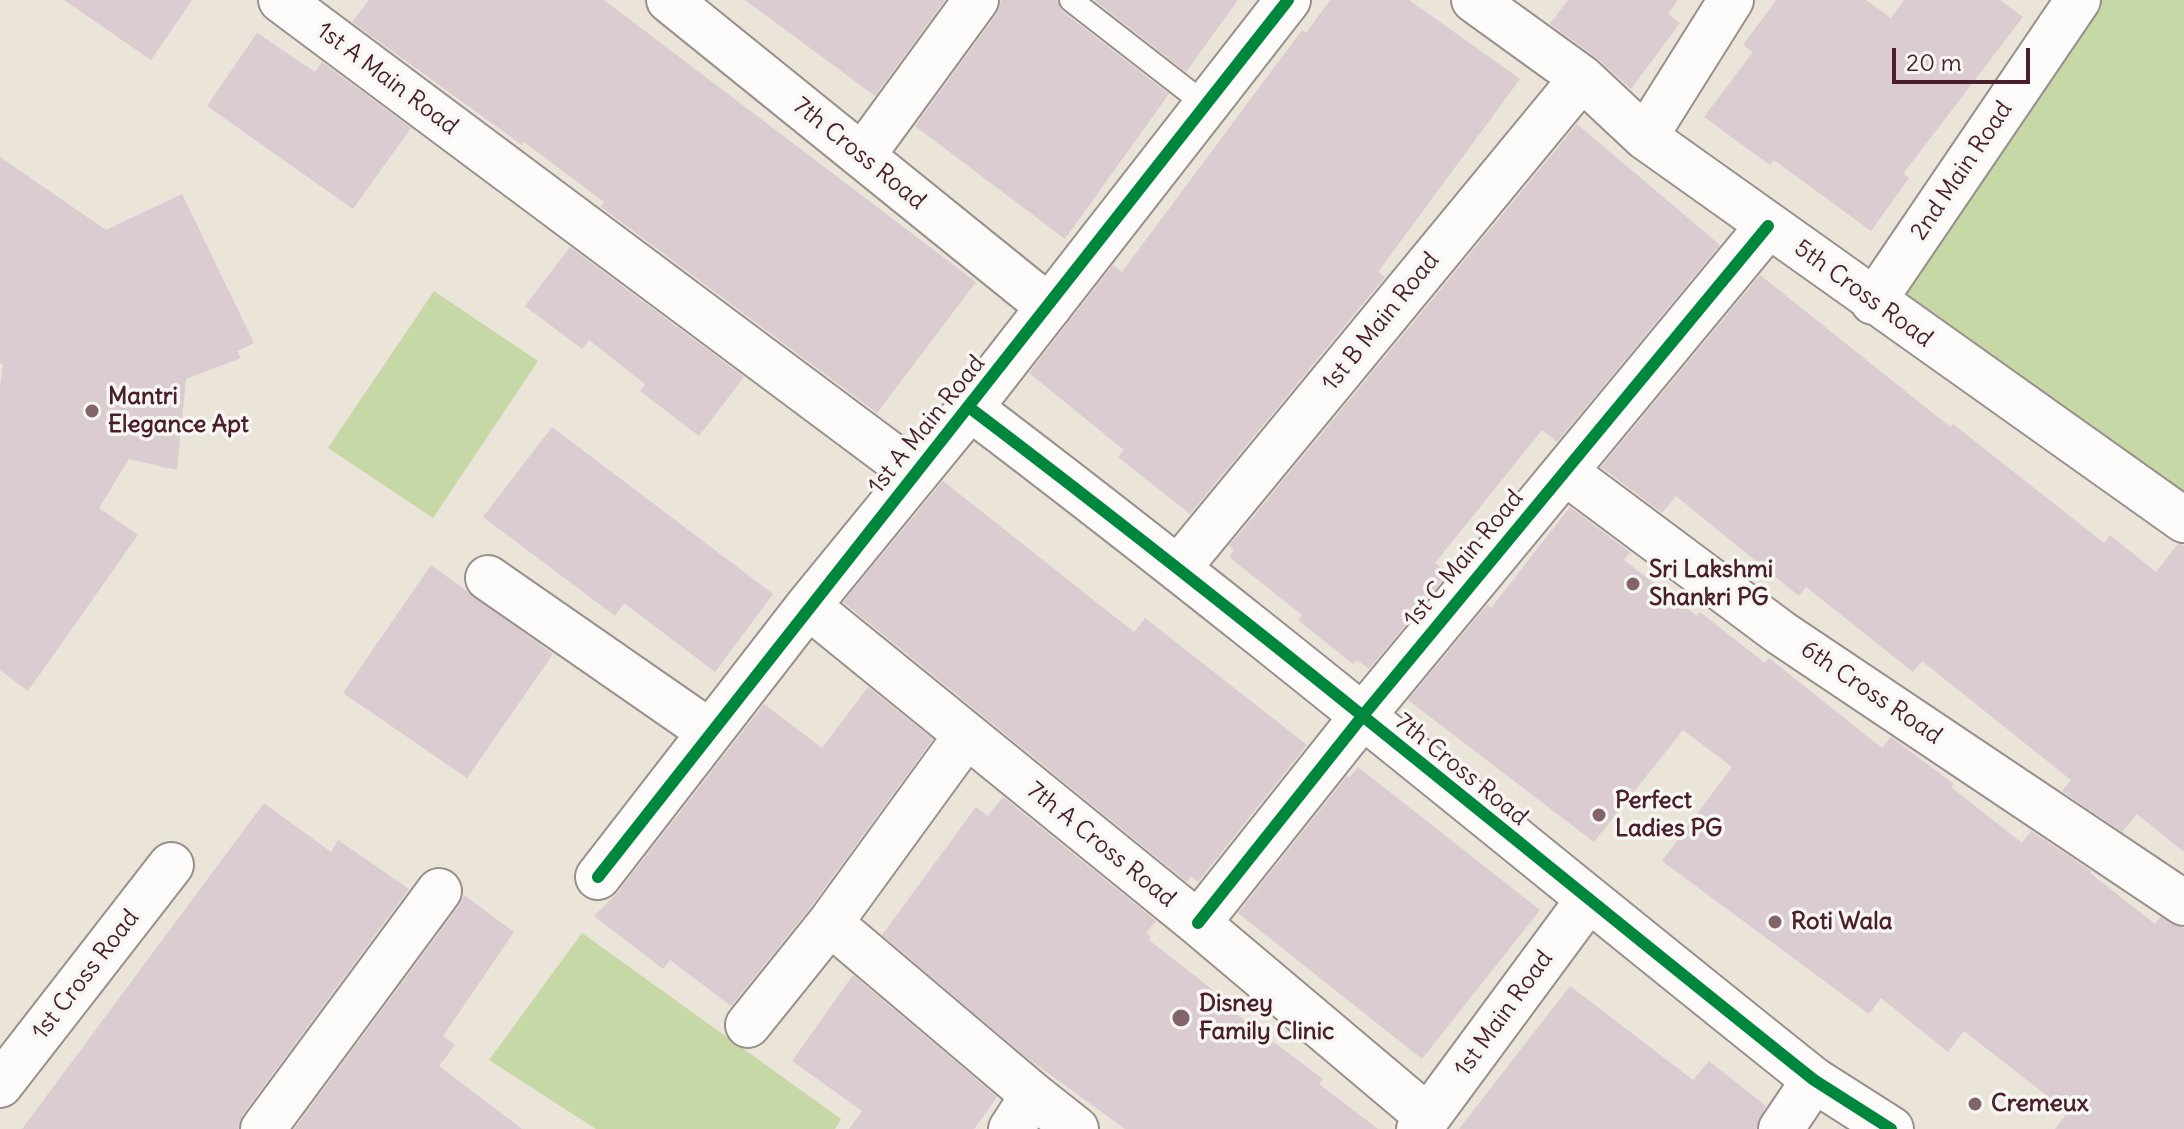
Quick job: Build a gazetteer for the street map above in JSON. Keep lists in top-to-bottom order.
{
  "streets": {
    "street": [
      "1st A Main Road",
      "7th Cross Road",
      "2nd Main Road",
      "5th Cross Road",
      "1st B Main Road",
      "1st C Main Road",
      "6th Cross Road",
      "7th A Cross Road",
      "1st Cross Road",
      "1st Main Road"
    ]
  },
  "crossings": [
    ["1st A Main Road", "7th Cross Road"],
    ["1st A Main Road", "7th A Cross Road"],
    ["7th Cross Road", "1st B Main Road"],
    ["7th Cross Road", "1st C Main Road"],
    ["7th Cross Road", "1st Main Road"],
    ["2nd Main Road", "5th Cross Road"],
    ["5th Cross Road", "1st B Main Road"],
    ["5th Cross Road", "1st C Main Road"],
    ["1st C Main Road", "6th Cross Road"],
    ["1st C Main Road", "7th A Cross Road"],
    ["7th A Cross Road", "1st Main Road"]
  ],
  "places": [
    "Mantri Elegance Apt",
    "Sri Lakshmi Shankri PG",
    "Perfect Ladies PG",
    "Roti Wala",
    "Disney Family Clinic",
    "Cremeux"
  ],
  "scale_bar": "20 m"
}
